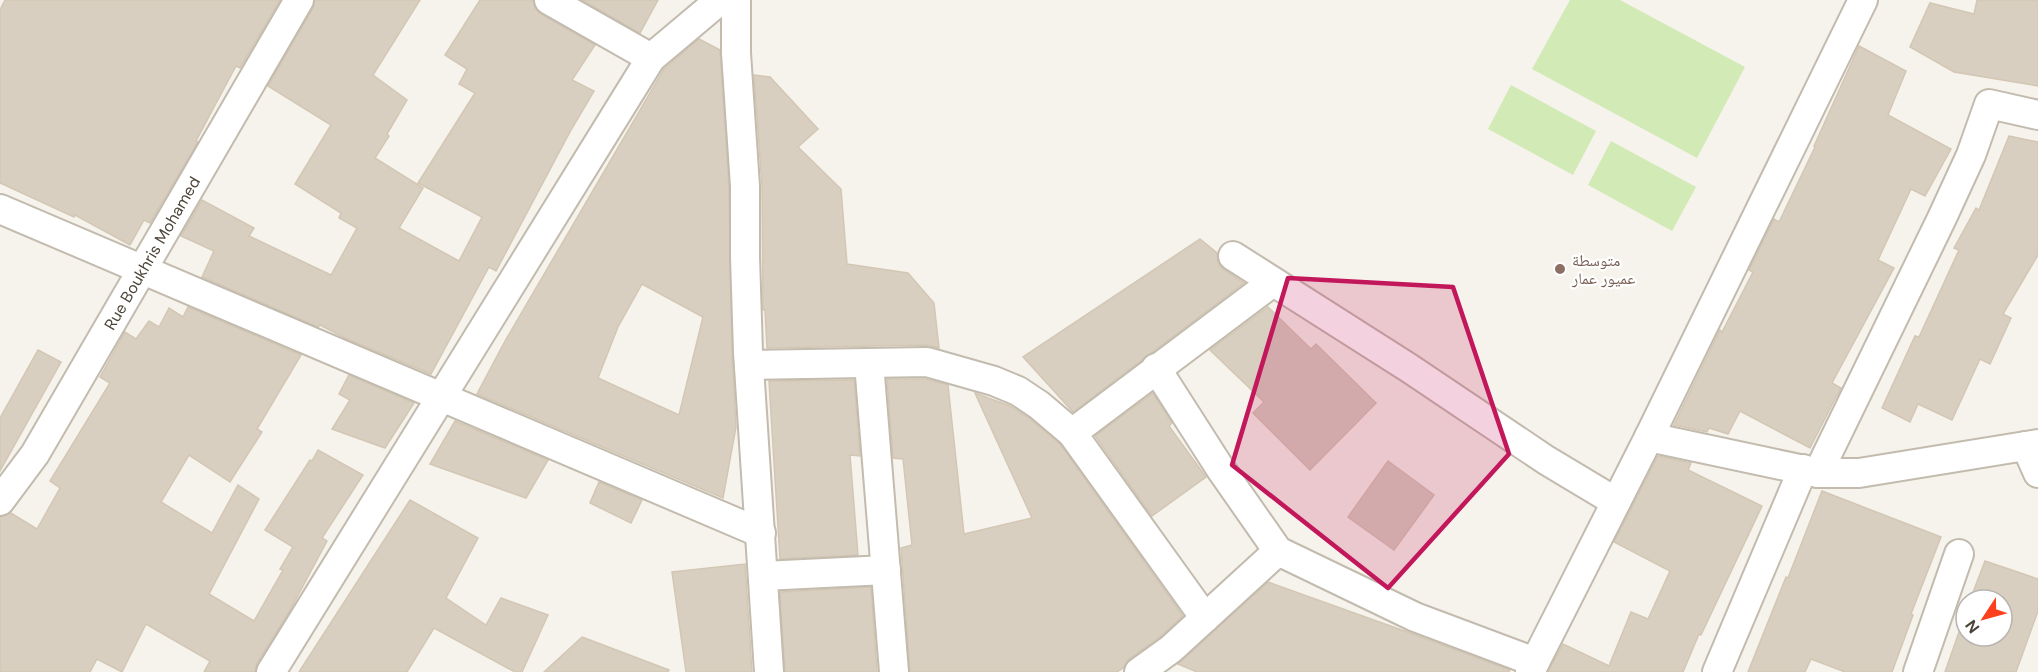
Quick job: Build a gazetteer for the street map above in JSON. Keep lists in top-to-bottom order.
{
  "streets": {
    "street": ["Rue Boukhris Mohamed"]
  },
  "places": ["متوسطة عميور عمار"],
  "north": "bottom left"
}
